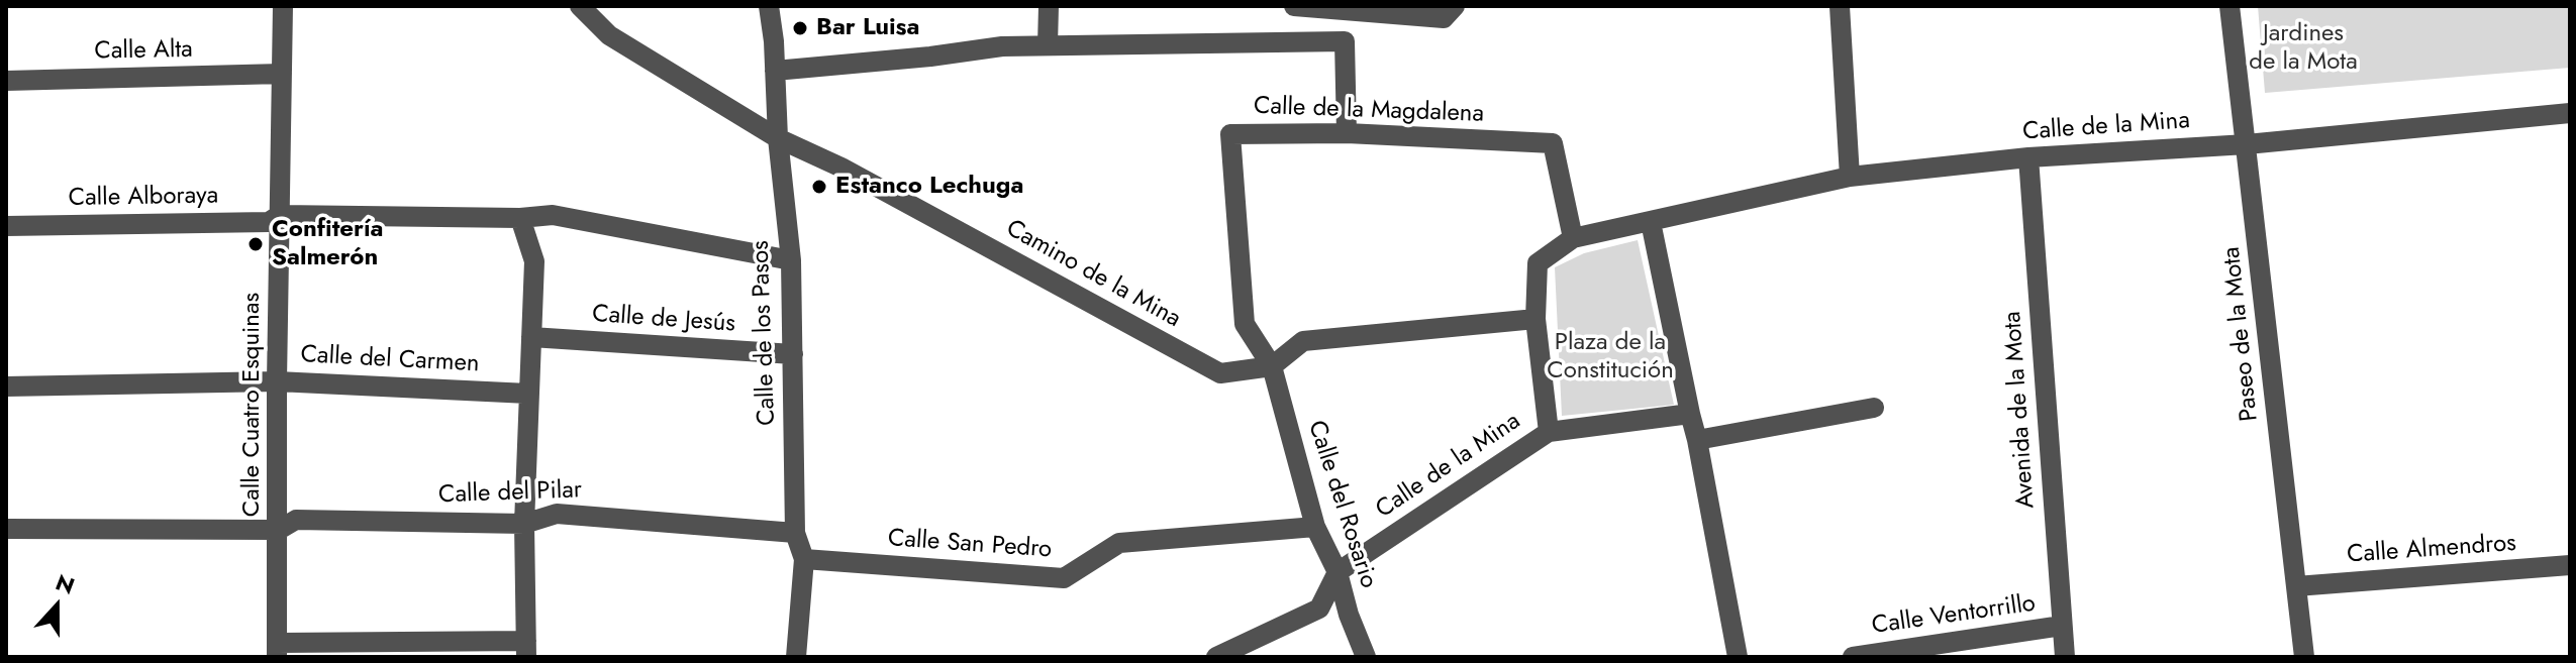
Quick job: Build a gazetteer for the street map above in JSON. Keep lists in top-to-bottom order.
{
  "streets": {
    "street": [
      "Calle Alta",
      "Calle de la Magdalena",
      "Calle de la Mina",
      "Calle Alboraya",
      "Camino de la Mina",
      "Calle de Jesús",
      "Calle de los Pasos",
      "Paseo de la Mota",
      "Calle del Carmen",
      "Calle Cuatro Esquinas",
      "Avenida de la Mota",
      "Calle del Pilar",
      "Calle del Rosario",
      "Calle San Pedro",
      "Calle Almendros",
      "Calle Ventorrillo"
    ]
  },
  "crossings": [
    ["Calle Alta", "Calle Cuatro Esquinas"],
    ["Calle de la Magdalena", "Camino de la Mina"],
    ["Calle de la Magdalena", "Calle del Rosario"],
    ["Calle de la Mina", "Paseo de la Mota"],
    ["Calle de la Mina", "Avenida de la Mota"],
    ["Calle de la Mina", "Calle del Rosario"],
    ["Calle Alboraya", "Calle de los Pasos"],
    ["Calle Alboraya", "Calle Cuatro Esquinas"],
    ["Camino de la Mina", "Calle de los Pasos"],
    ["Camino de la Mina", "Calle del Rosario"],
    ["Calle de Jesús", "Calle de los Pasos"],
    ["Calle de los Pasos", "Calle del Pilar"],
    ["Calle de los Pasos", "Calle San Pedro"],
    ["Paseo de la Mota", "Calle Almendros"],
    ["Calle del Carmen", "Calle Cuatro Esquinas"],
    ["Calle Cuatro Esquinas", "Calle del Pilar"],
    ["Avenida de la Mota", "Calle Ventorrillo"],
    ["Calle del Rosario", "Calle San Pedro"]
  ],
  "parks": ["Jardines de la Mota", "Plaza de la Constitución"],
  "places": ["Bar Luisa", "Estanco Lechuga", "Confitería Salmerón"],
  "north": "top"
}
